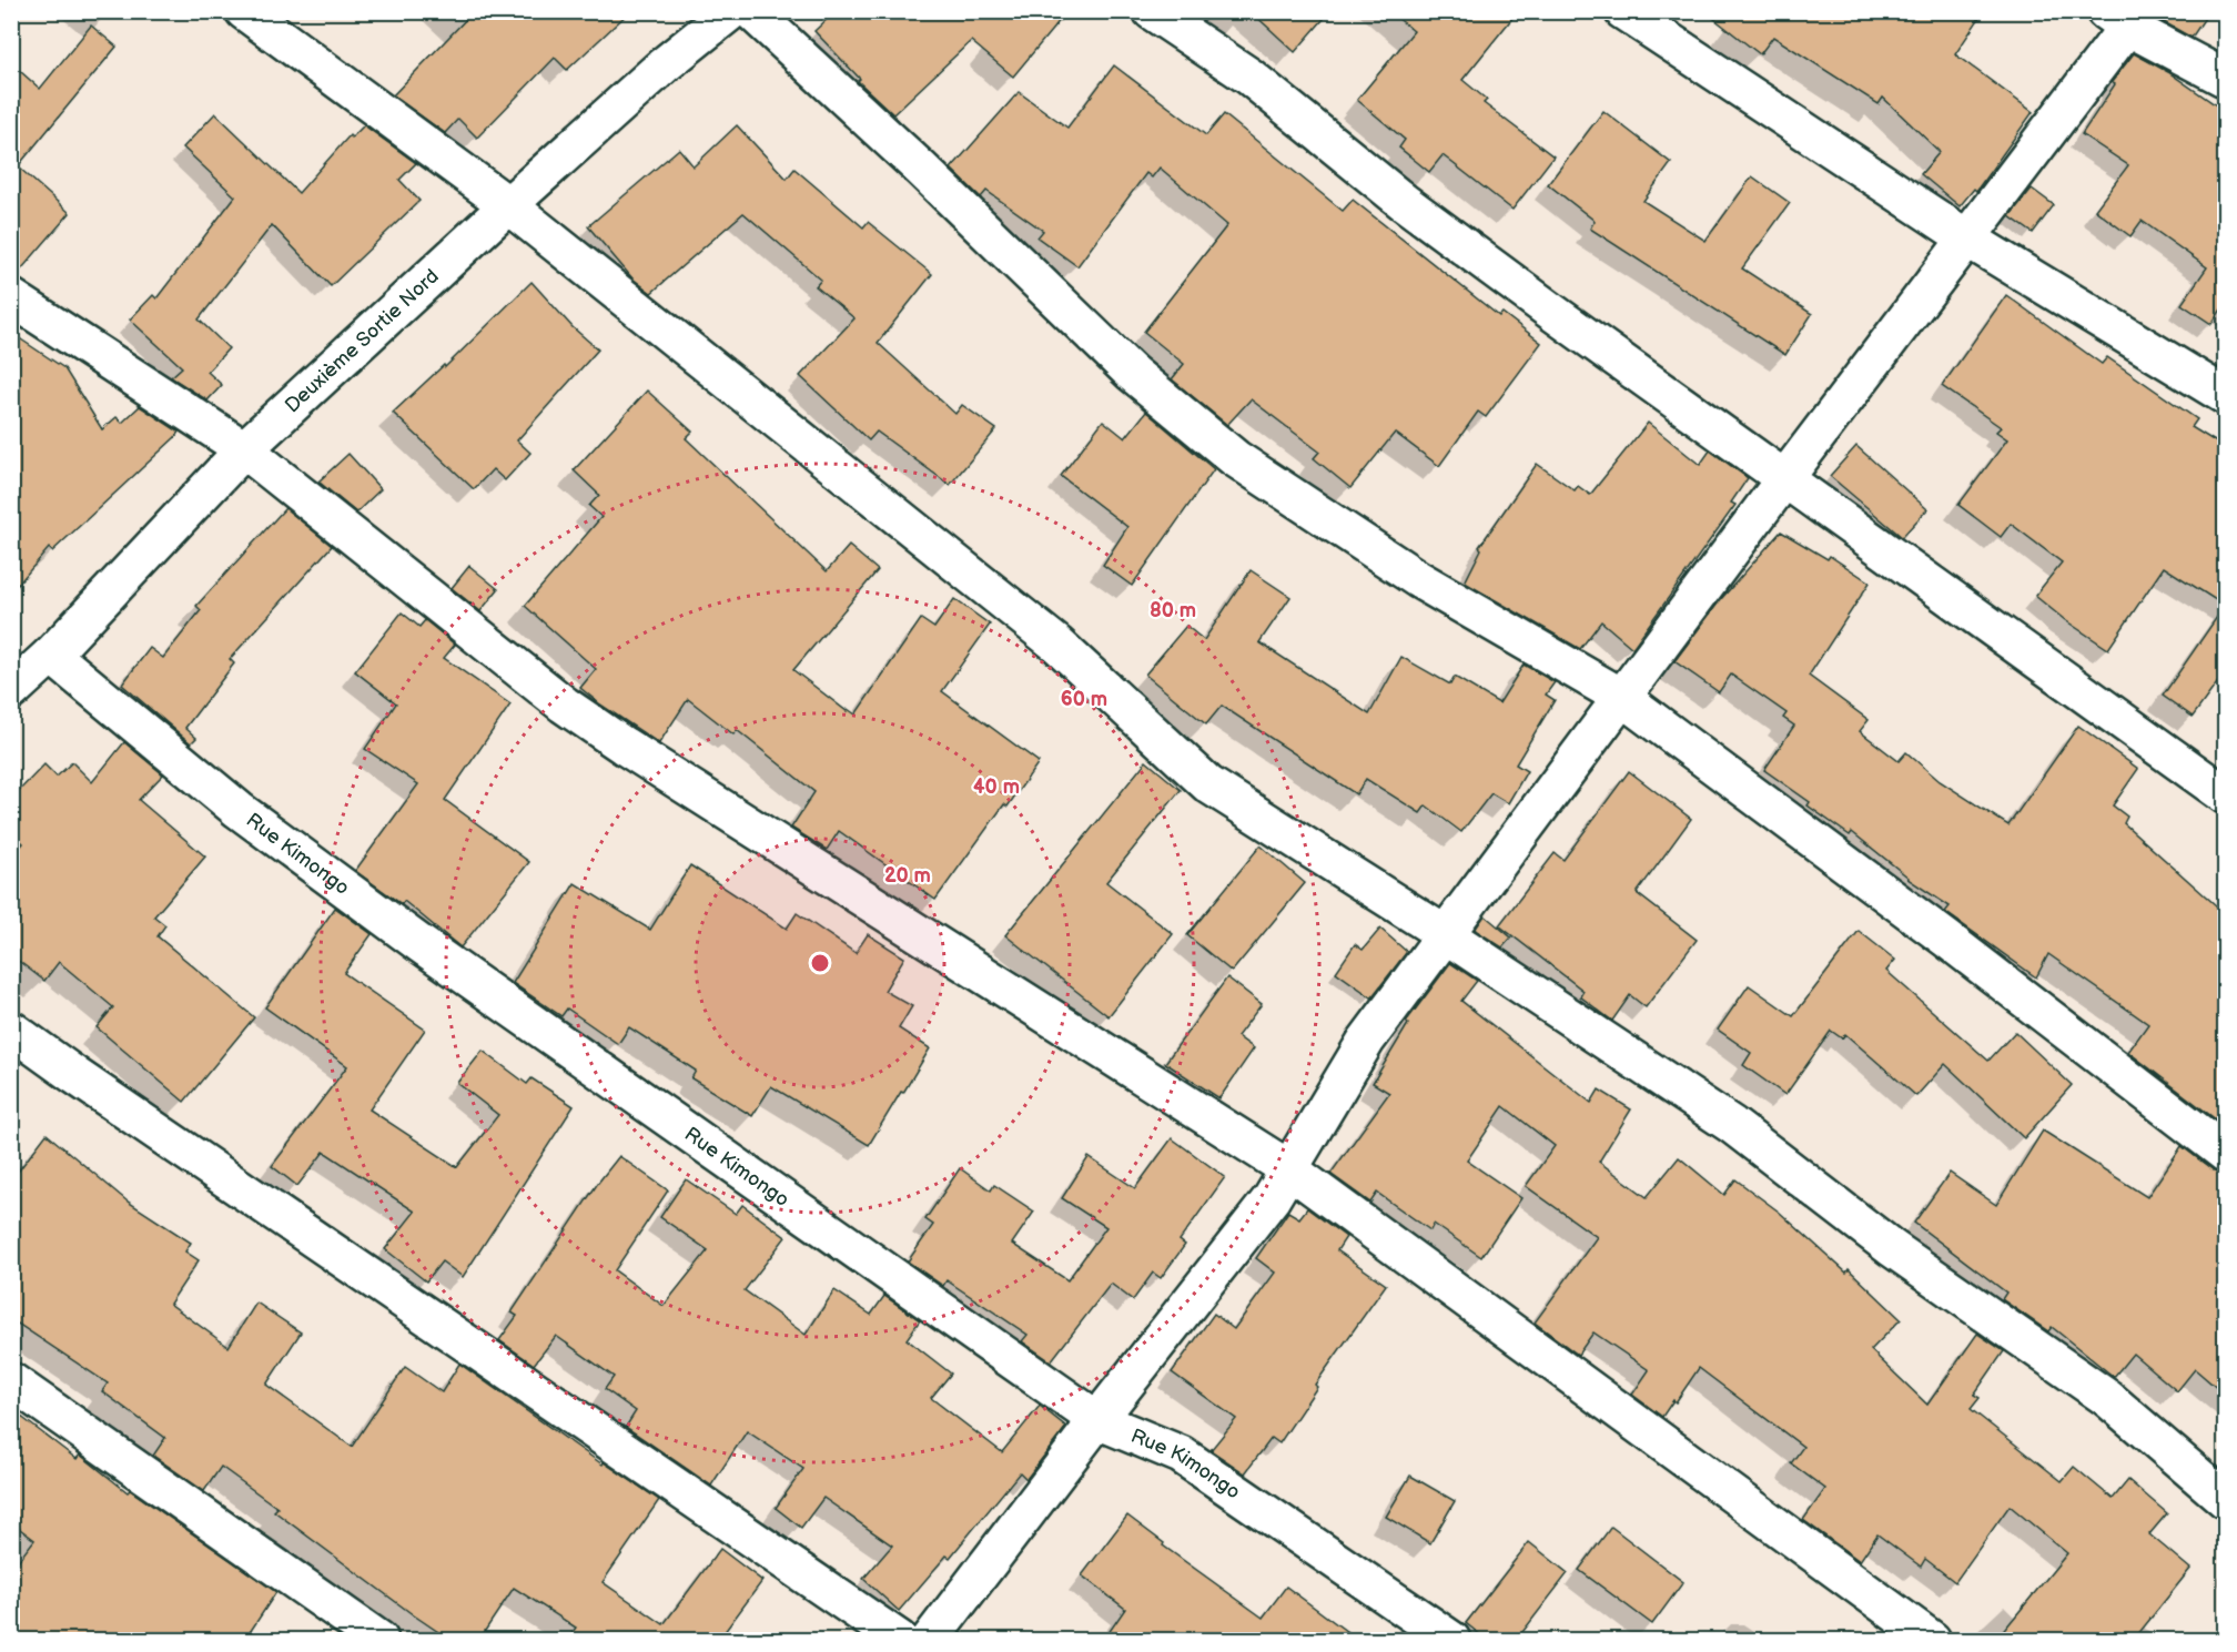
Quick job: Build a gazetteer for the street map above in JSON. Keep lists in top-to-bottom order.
{
  "streets": {
    "street": ["Deuxième Sortie Nord", "Rue Kimongo"]
  },
  "crossings": [
    ["Deuxième Sortie Nord", "Rue Kimongo"]
  ],
  "rings": [
    "80 m",
    "60 m",
    "40 m",
    "20 m"
  ]
}
